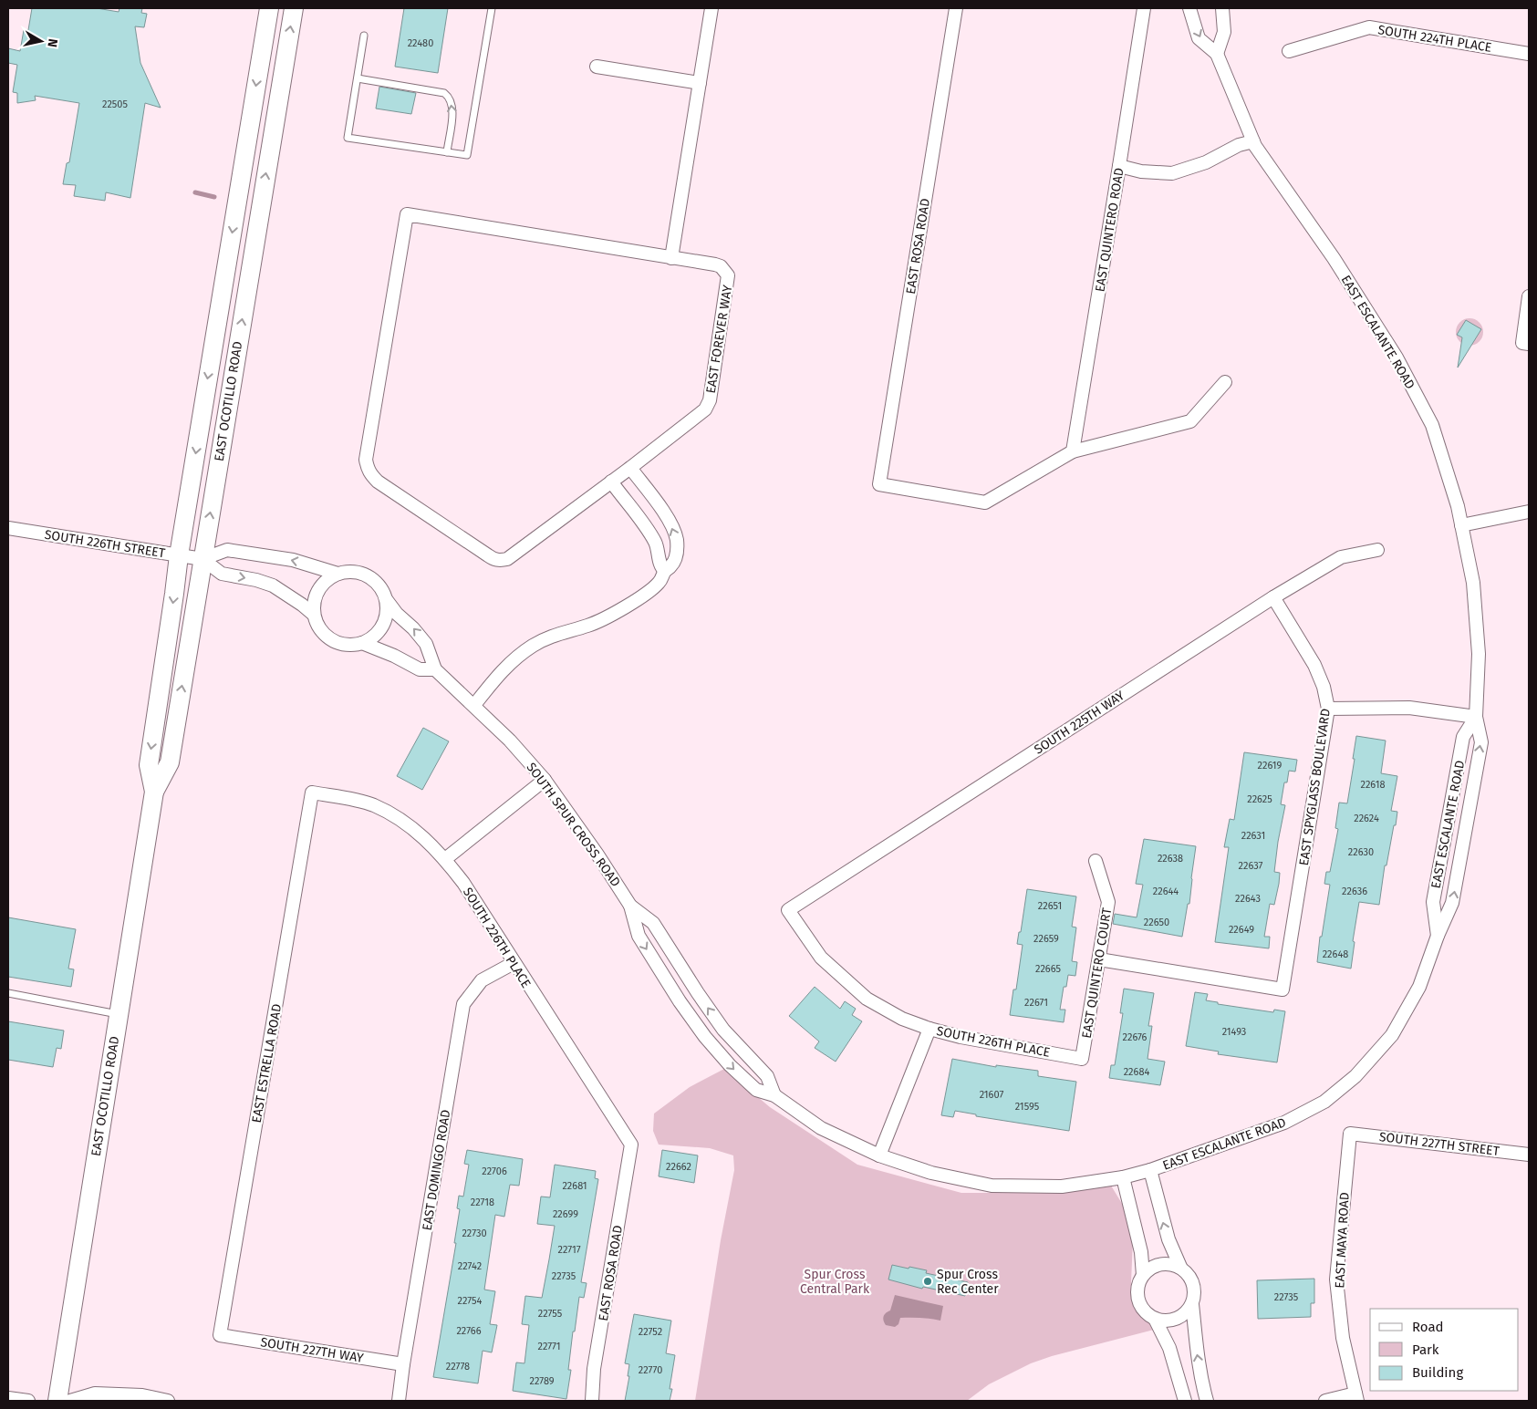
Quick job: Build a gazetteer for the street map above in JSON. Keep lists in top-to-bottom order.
{
  "streets": {
    "main road": ["EAST OCOTILLO ROAD"],
    "street": [
      "SOUTH 224TH PLACE",
      "EAST QUINTERO ROAD",
      "EAST ROSA ROAD",
      "EAST ESCALANTE ROAD",
      "EAST FOREVER WAY",
      "SOUTH 226TH STREET",
      "SOUTH 225TH WAY",
      "EAST SPYGLASS BOULEVARD",
      "SOUTH SPUR CROSS ROAD",
      "SOUTH 226TH PLACE",
      "EAST QUINTERO COURT",
      "EAST ESTRELLA ROAD",
      "SOUTH 227TH STREET",
      "EAST DOMINGO ROAD",
      "EAST MAYA ROAD",
      "SOUTH 227TH WAY"
    ]
  },
  "crossings": [
    ["EAST QUINTERO ROAD", "EAST ROSA ROAD"],
    ["EAST ROSA ROAD", "SOUTH 226TH PLACE"],
    ["EAST ESCALANTE ROAD", "SOUTH SPUR CROSS ROAD"],
    ["EAST OCOTILLO ROAD", "SOUTH 226TH STREET"],
    ["EAST OCOTILLO ROAD", "SOUTH SPUR CROSS ROAD"],
    ["SOUTH 226TH STREET", "SOUTH SPUR CROSS ROAD"],
    ["SOUTH 225TH WAY", "EAST SPYGLASS BOULEVARD"],
    ["SOUTH 225TH WAY", "SOUTH 226TH PLACE"],
    ["EAST SPYGLASS BOULEVARD", "EAST QUINTERO COURT"],
    ["SOUTH 226TH PLACE", "EAST QUINTERO COURT"],
    ["SOUTH 226TH PLACE", "EAST ESTRELLA ROAD"],
    ["SOUTH 226TH PLACE", "EAST DOMINGO ROAD"],
    ["EAST ESTRELLA ROAD", "SOUTH 227TH WAY"],
    ["SOUTH 227TH STREET", "EAST MAYA ROAD"],
    ["EAST DOMINGO ROAD", "SOUTH 227TH WAY"]
  ],
  "parks": ["Spur Cross Central Park"],
  "places": ["Spur Cross Rec Center"],
  "house_numbers": [
    "22480",
    "22505",
    "22619",
    "22618",
    "22625",
    "22624",
    "22631",
    "22630",
    "22638",
    "22637",
    "22644",
    "22636",
    "22643",
    "22651",
    "22650",
    "22649",
    "22659",
    "22648",
    "22665",
    "22671",
    "21493",
    "22676",
    "22684",
    "21607",
    "21595",
    "22662",
    "22706",
    "22681",
    "22718",
    "22699",
    "22730",
    "22717",
    "22742",
    "22735",
    "22735",
    "22754",
    "22755",
    "22766",
    "22752",
    "22771",
    "22778",
    "22770",
    "22789"
  ],
  "legend": ["Road", "Park", "Building"],
  "north": "right"
}
